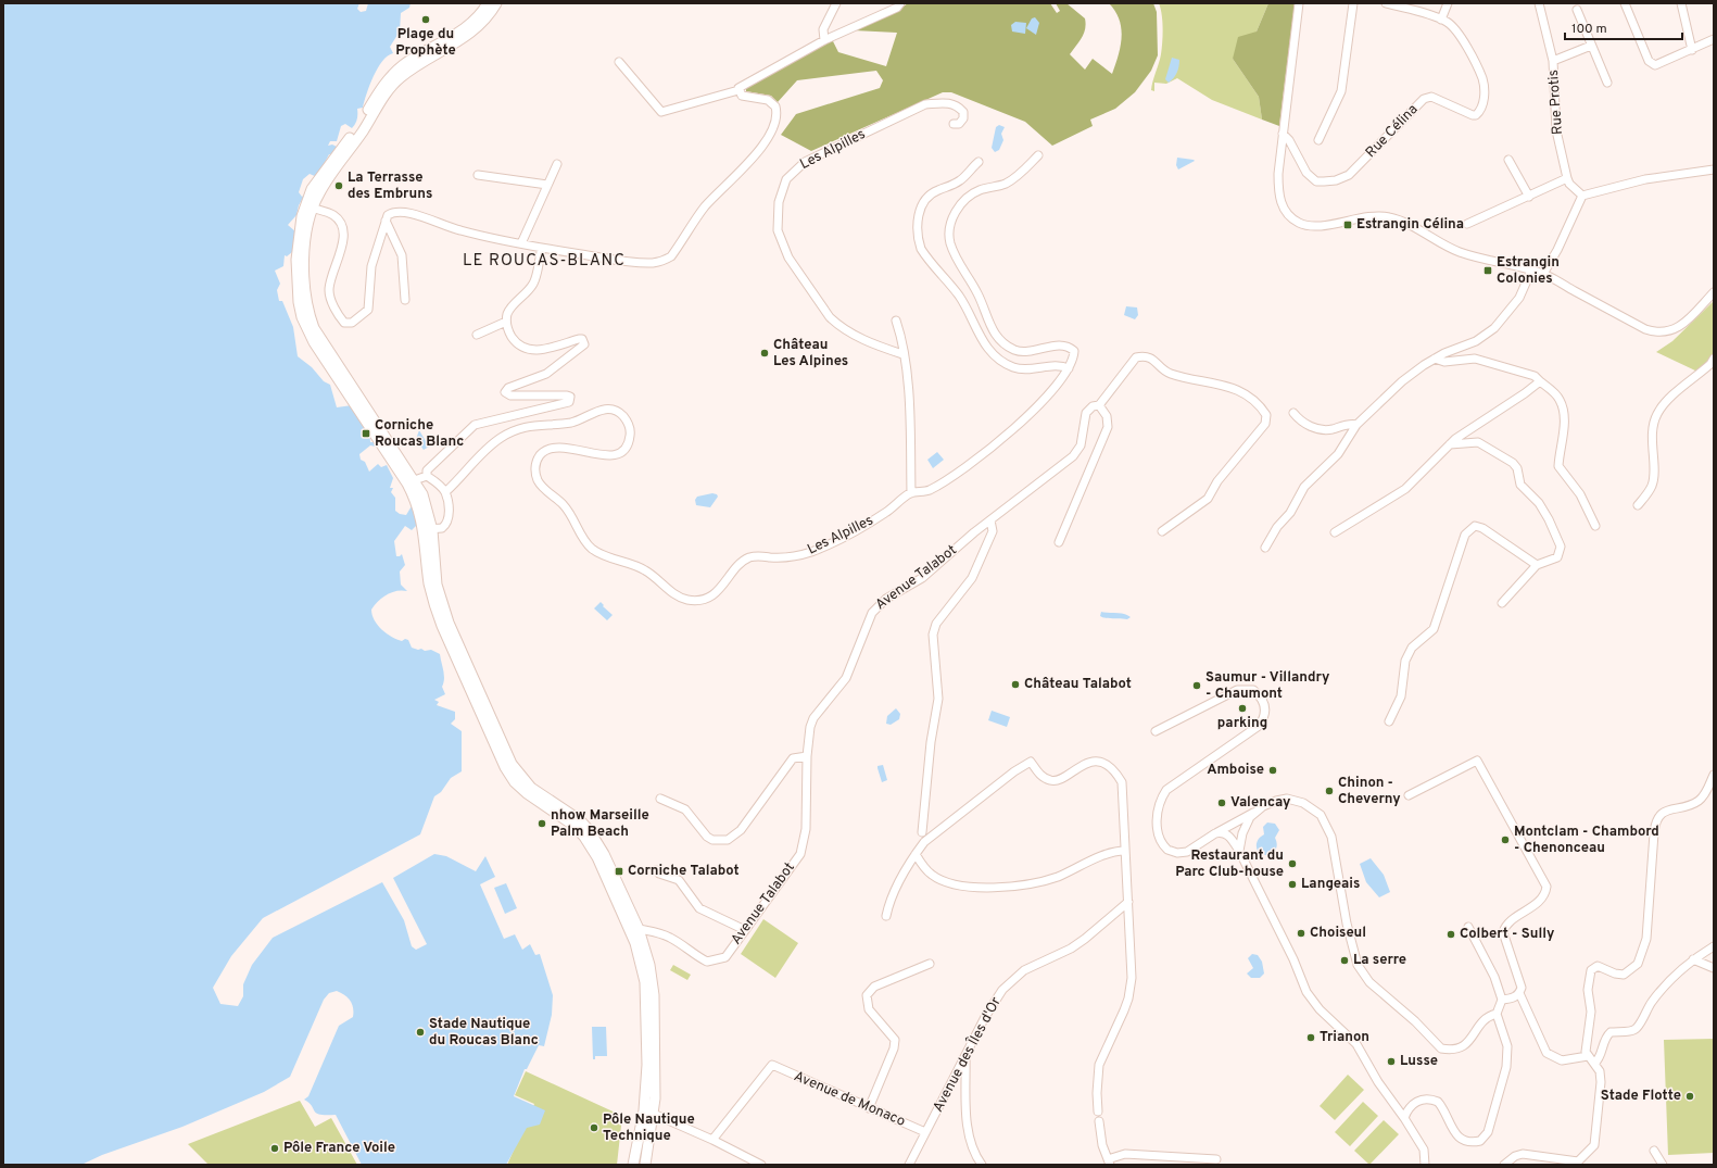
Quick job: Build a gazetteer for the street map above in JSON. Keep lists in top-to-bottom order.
{
  "streets": {
    "street": [
      "Rue Protis",
      "Rue Célina",
      "Les Alpilles",
      "Avenue Talabot",
      "Avenue des Îles d'Or",
      "Avenue de Monaco"
    ]
  },
  "crossings": [
    ["Avenue des Îles d'Or", "Avenue de Monaco"]
  ],
  "districts": ["LE ROUCAS-BLANC"],
  "places": {
    "other": [
      "Plage du Prophète",
      "La Terrasse des Embruns",
      "Château Les Alpines",
      "Château Talabot",
      "Saumur - Villandry - Chaumont",
      "parking",
      "Amboise",
      "Chinon - Cheverny",
      "Valencay",
      "nhow Marseille Palm Beach",
      "Montclam - Chambord - Chenonceau",
      "Restaurant du Parc Club-house",
      "Langeais",
      "Choiseul",
      "Colbert - Sully",
      "La serre",
      "Stade Nautique du Roucas Blanc",
      "Trianon",
      "Lusse",
      "Stade Flotte",
      "Pôle Nautique Technique",
      "Pôle France Voile"
    ],
    "transit": [
      "Estrangin Célina",
      "Estrangin Colonies",
      "Corniche Roucas Blanc",
      "Corniche Talabot"
    ]
  },
  "scale_bar": "100 m"
}
